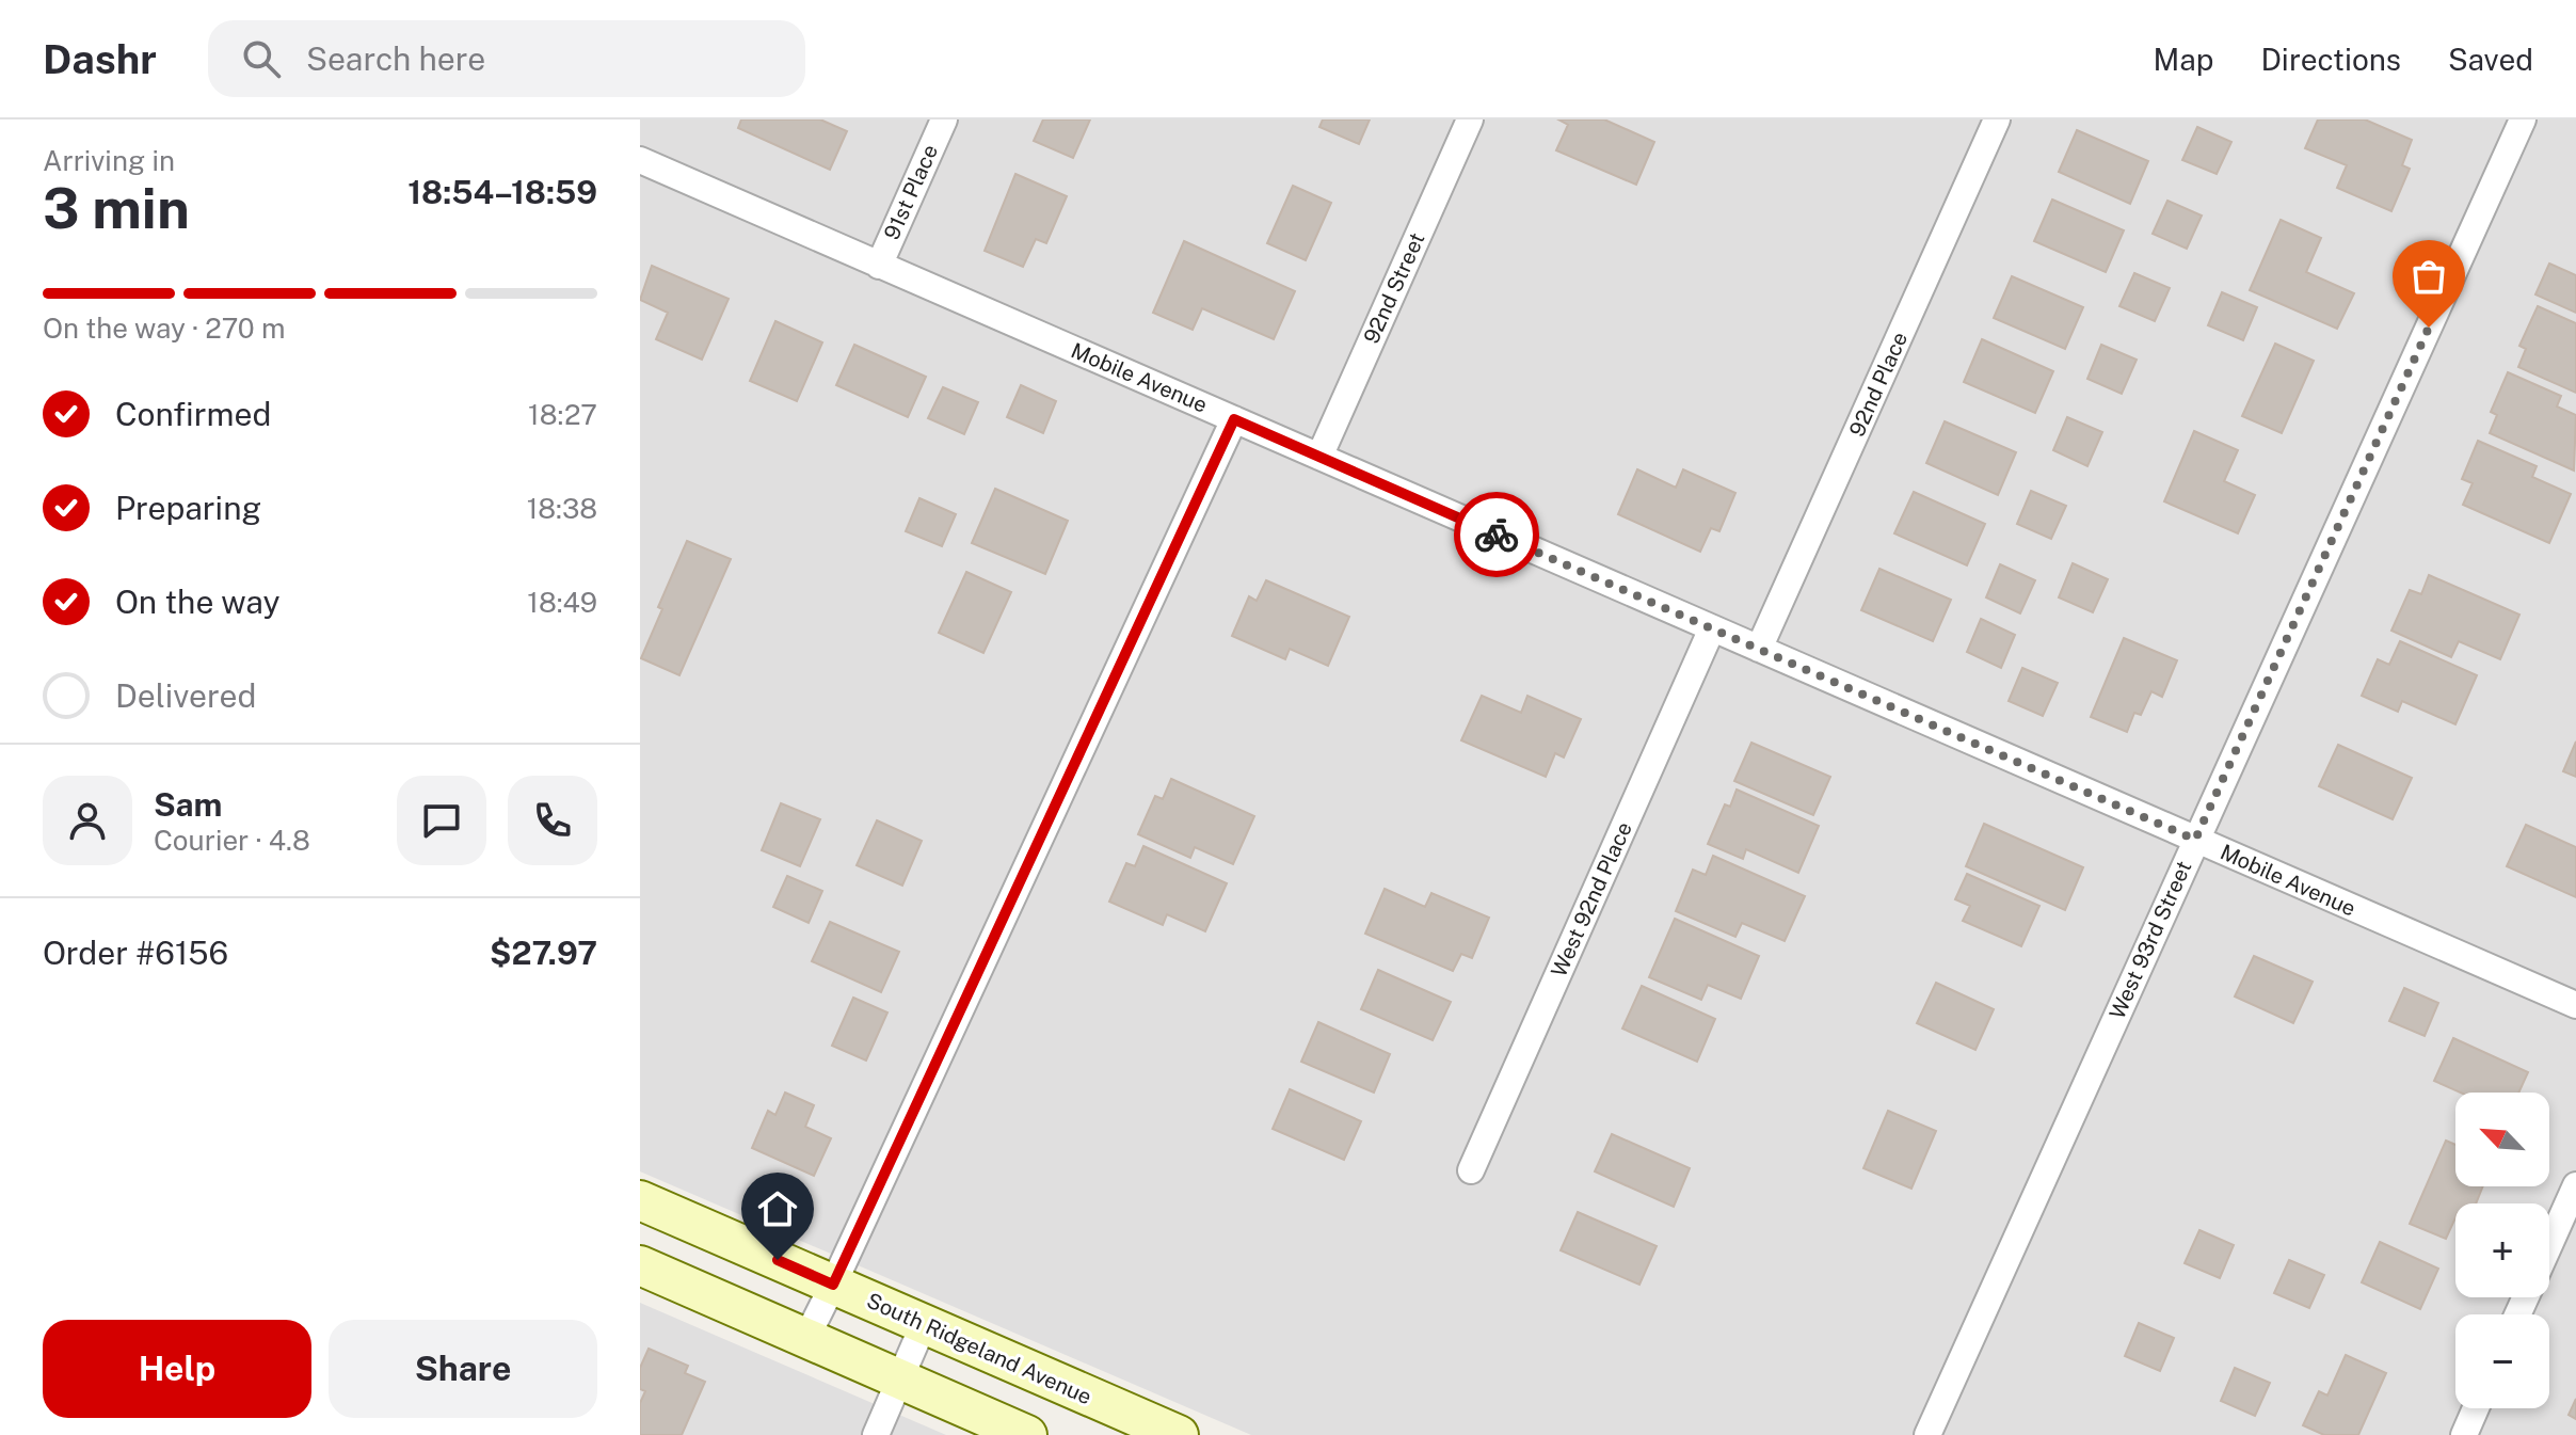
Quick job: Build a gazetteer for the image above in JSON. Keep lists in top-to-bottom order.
{
  "streets": {
    "main road": ["South Ridgeland Avenue"],
    "street": [
      "91st Place",
      "92nd Street",
      "Mobile Avenue",
      "92nd Place",
      "West 92nd Place",
      "West 93rd Street"
    ]
  },
  "crossings": [
    ["91st Place", "Mobile Avenue"],
    ["92nd Street", "Mobile Avenue"],
    ["Mobile Avenue", "92nd Place"],
    ["Mobile Avenue", "West 92nd Place"],
    ["Mobile Avenue", "West 93rd Street"]
  ],
  "north": "top left",
  "page": {
    "header": "Dashr",
    "search": "Search here",
    "nav": ["Map", "Directions", "Saved"],
    "heading": ["3 min", "Arriving in", "18:54–18:59"],
    "panel": [
      "Sam",
      "Courier · 4.8",
      "Order #6156",
      "$27.97"
    ],
    "bar": "On the way · 270 m",
    "list": [
      ["Confirmed", "18:27"],
      ["Preparing", "18:38"],
      ["On the way", "18:49"],
      "Delivered"
    ],
    "map_buttons": ["+", "−"],
    "buttons": ["Help", "Share"]
  }
}
